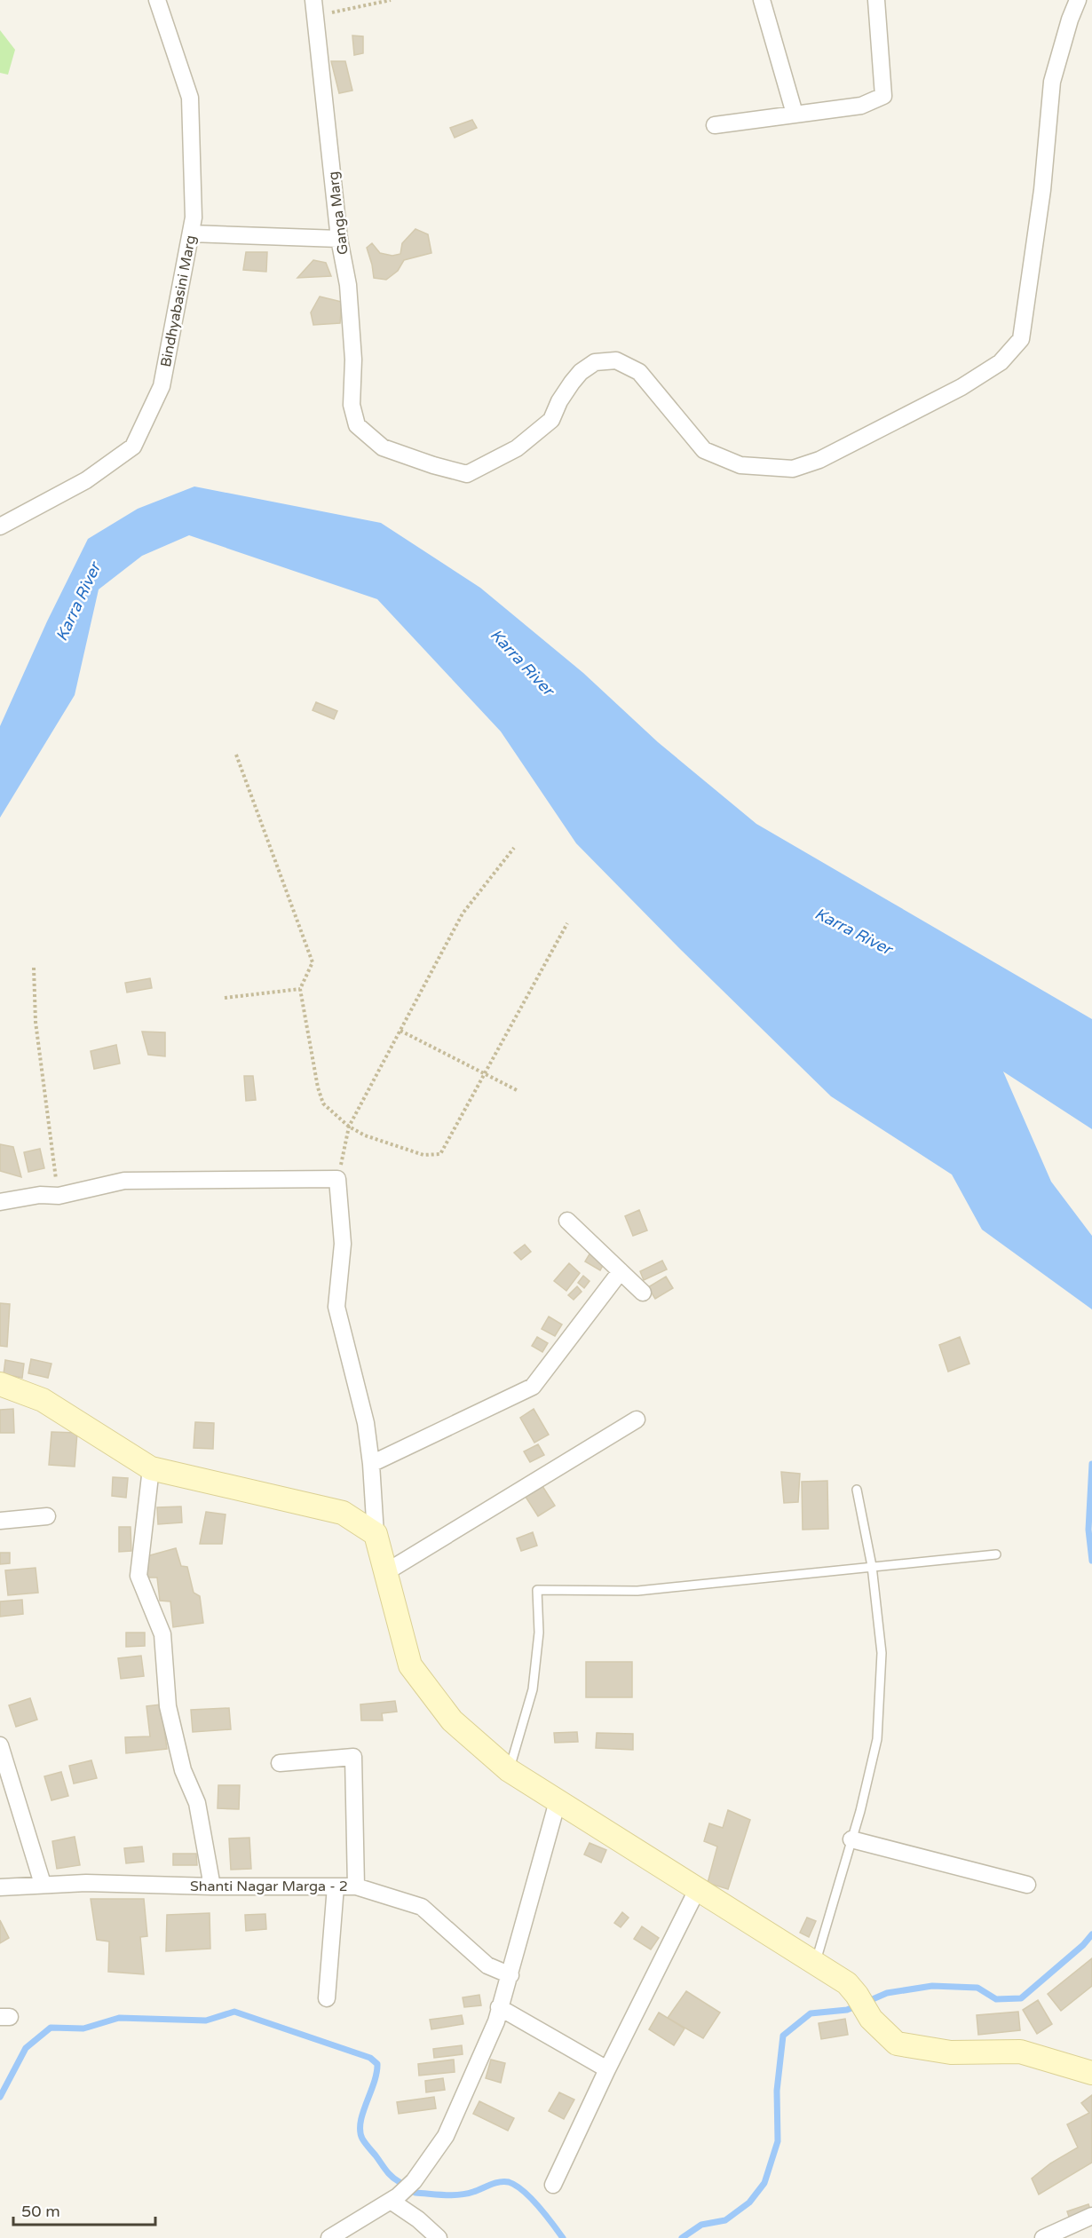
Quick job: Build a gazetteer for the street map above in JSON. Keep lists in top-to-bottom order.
{
  "streets": {
    "street": ["Ganga Marg", "Bindhyabasini Marg", "Shanti Nagar Marga - 2"]
  },
  "water": ["Karra River"],
  "scale_bar": "50 m"
}
